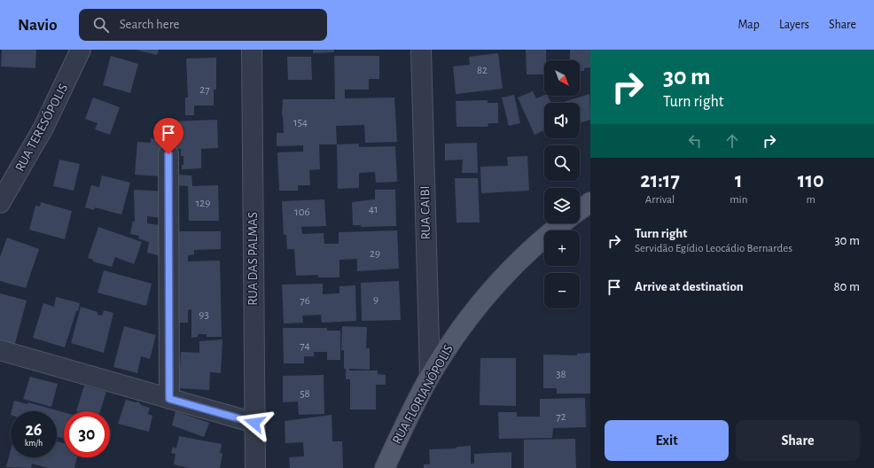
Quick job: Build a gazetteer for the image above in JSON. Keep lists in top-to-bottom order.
{
  "streets": {
    "main road": ["RUA FLORIANÓPOLIS"],
    "street": ["RUA TERESÓPOLIS", "RUA CAIBI", "RUA DAS PALMAS"]
  },
  "crossings": [
    ["RUA CAIBI", "RUA FLORIANÓPOLIS"]
  ],
  "house_numbers": [
    "82",
    "27",
    "154",
    "129",
    "41",
    "106",
    "29",
    "9",
    "76",
    "93",
    "74",
    "38",
    "58",
    "72"
  ],
  "north": "bottom right",
  "page": {
    "header": "Navio",
    "search": "Search here",
    "nav": ["Map", "Layers", "Share"],
    "turn": ["30 m", "Turn right"],
    "map_buttons": ["+", "−"],
    "eta": [
      "21:17",
      "Arrival",
      "1",
      "min",
      "110",
      "m"
    ],
    "list": [
      {
        "name": "Turn right",
        "note": "Servidão Egídio Leocádio Bernardes",
        "value": "30 m"
      },
      {
        "name": "Arrive at destination",
        "value": "80 m"
      }
    ],
    "speed": "26 km/h",
    "limit": "30",
    "buttons": ["Exit", "Share"]
  }
}
